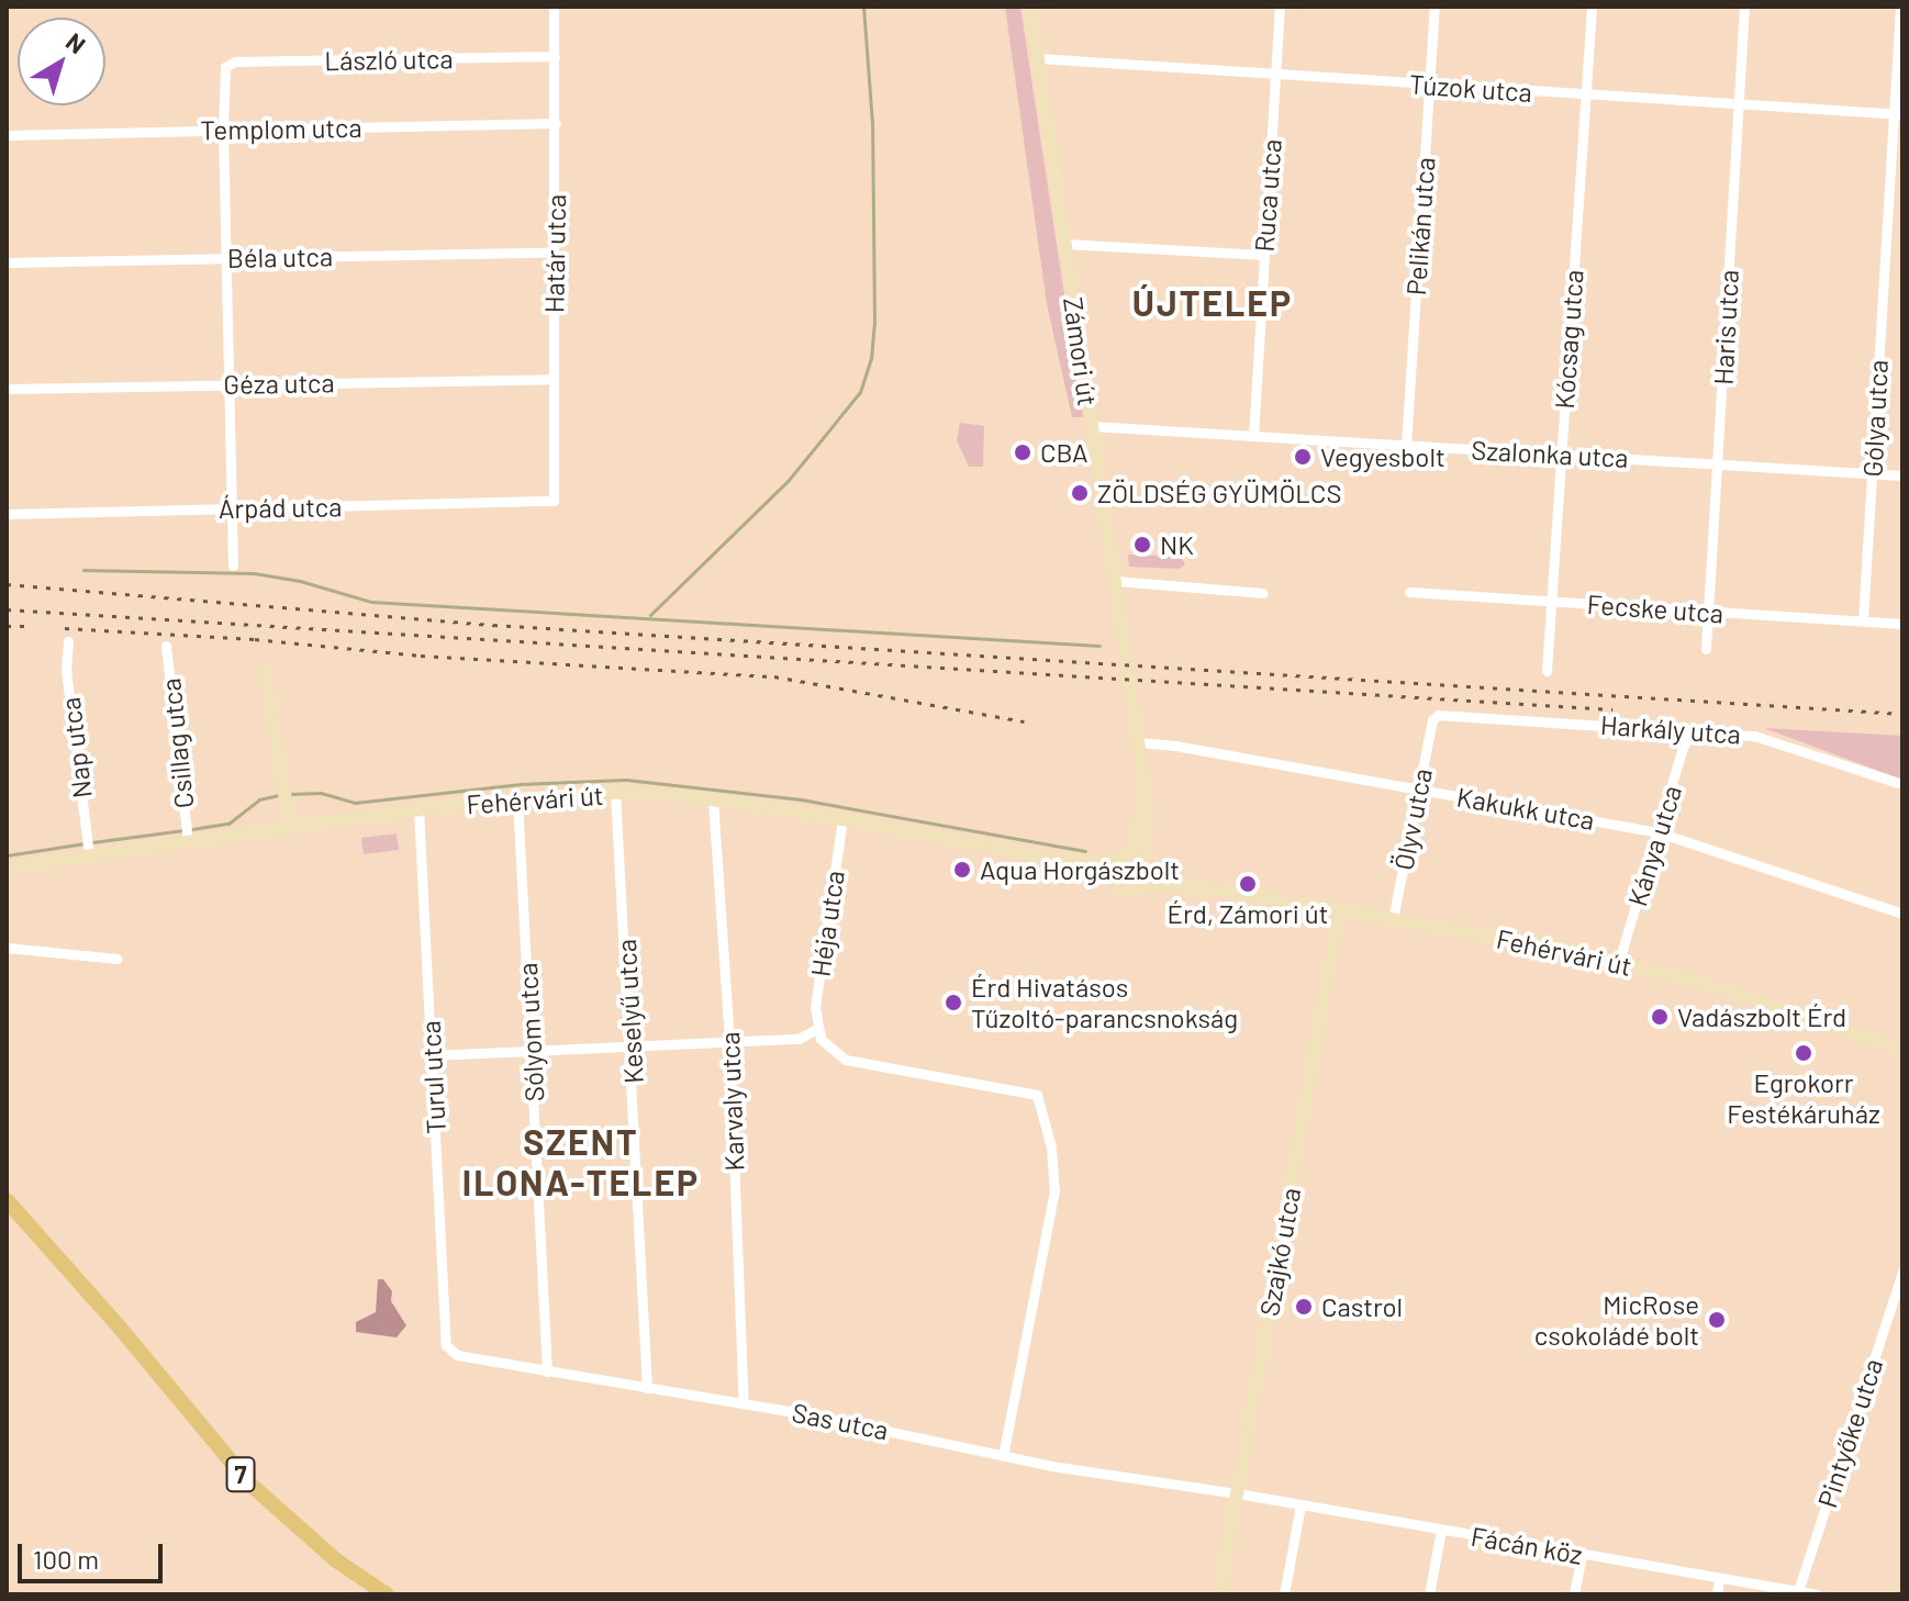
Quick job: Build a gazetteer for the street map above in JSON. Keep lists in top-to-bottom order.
{
  "streets": {
    "main road": [
      "Zámori út",
      "Fehérvári út",
      "Szajkó utca",
      "7"
    ],
    "street": [
      "László utca",
      "Túzok utca",
      "Templom utca",
      "Ruca utca",
      "Pelikán utca",
      "Határ utca",
      "Béla utca",
      "Haris utca",
      "Kócsag utca",
      "Géza utca",
      "Gólya utca",
      "Szalonka utca",
      "Árpád utca",
      "Fecske utca",
      "Harkály utca",
      "Csillag utca",
      "Nap utca",
      "Kakukk utca",
      "Ölyv utca",
      "Kánya utca",
      "Héja utca",
      "Keselyű utca",
      "Sólyom utca",
      "Turul utca",
      "Karvaly utca",
      "Sas utca",
      "Pintyőke utca",
      "Fácán köz"
    ]
  },
  "crossings": [
    ["László utca", "Templom utca"],
    ["László utca", "Határ utca"],
    ["Túzok utca", "Ruca utca"],
    ["Túzok utca", "Pelikán utca"],
    ["Túzok utca", "Haris utca"],
    ["Túzok utca", "Kócsag utca"],
    ["Túzok utca", "Zámori út"],
    ["Túzok utca", "Gólya utca"],
    ["Templom utca", "Határ utca"],
    ["Ruca utca", "Szalonka utca"],
    ["Pelikán utca", "Szalonka utca"],
    ["Határ utca", "Béla utca"],
    ["Határ utca", "Géza utca"],
    ["Határ utca", "Árpád utca"],
    ["Haris utca", "Szalonka utca"],
    ["Haris utca", "Fecske utca"],
    ["Kócsag utca", "Szalonka utca"],
    ["Kócsag utca", "Fecske utca"],
    ["Zámori út", "Szalonka utca"],
    ["Zámori út", "Fehérvári út"],
    ["Zámori út", "Kakukk utca"],
    ["Gólya utca", "Szalonka utca"],
    ["Gólya utca", "Fecske utca"],
    ["Harkály utca", "Ölyv utca"],
    ["Harkály utca", "Kánya utca"],
    ["Csillag utca", "Fehérvári út"],
    ["Nap utca", "Fehérvári út"],
    ["Fehérvári út", "Ölyv utca"],
    ["Fehérvári út", "Kánya utca"],
    ["Fehérvári út", "Héja utca"],
    ["Fehérvári út", "Keselyű utca"],
    ["Fehérvári út", "Sólyom utca"],
    ["Fehérvári út", "Turul utca"],
    ["Fehérvári út", "Karvaly utca"],
    ["Fehérvári út", "Szajkó utca"],
    ["Kakukk utca", "Ölyv utca"],
    ["Kakukk utca", "Kánya utca"],
    ["Keselyű utca", "Sas utca"],
    ["Sólyom utca", "Sas utca"],
    ["Turul utca", "Sas utca"],
    ["Karvaly utca", "Sas utca"],
    ["Szajkó utca", "Sas utca"],
    ["Szajkó utca", "Fácán köz"],
    ["Sas utca", "Fácán köz"],
    ["Pintyőke utca", "Fácán köz"]
  ],
  "districts": ["ÚJTELEP", "SZENT ILONA-TELEP"],
  "places": [
    "CBA",
    "Vegyesbolt",
    "ZÖLDSÉG GYÜMÖLCS",
    "NK",
    "Aqua Horgászbolt",
    "Érd, Zámori út",
    "Érd Hivatásos Tűzoltó-parancsnokság",
    "Vadászbolt Érd",
    "Egrokorr Festékáruház",
    "Castrol",
    "MicRose csokoládé bolt"
  ],
  "scale_bar": "100 m",
  "north": "top right"
}
